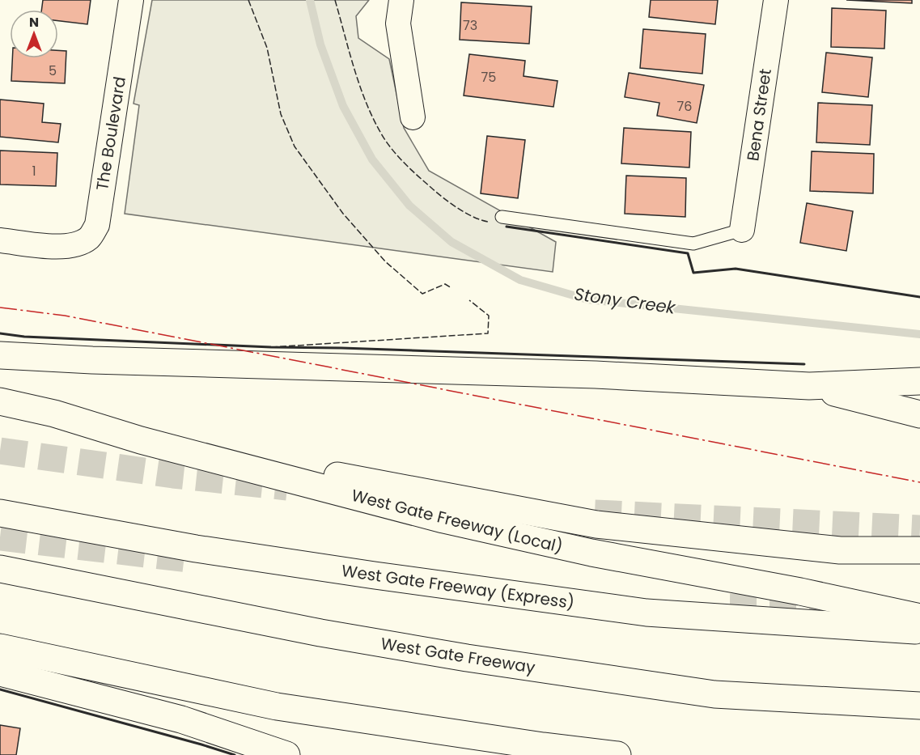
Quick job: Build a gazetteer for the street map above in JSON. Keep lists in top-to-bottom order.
{
  "streets": {
    "highway": ["West Gate Freeway (Local)", "West Gate Freeway (Express)", "West Gate Freeway"],
    "street": ["Bena Street", "The Boulevard"]
  },
  "crossings": [
    ["West Gate Freeway (Local)", "West Gate Freeway (Express)"]
  ],
  "water": ["Stony Creek"],
  "house_numbers": [
    "73",
    "5",
    "75",
    "76",
    "1"
  ],
  "north": "top"
}
